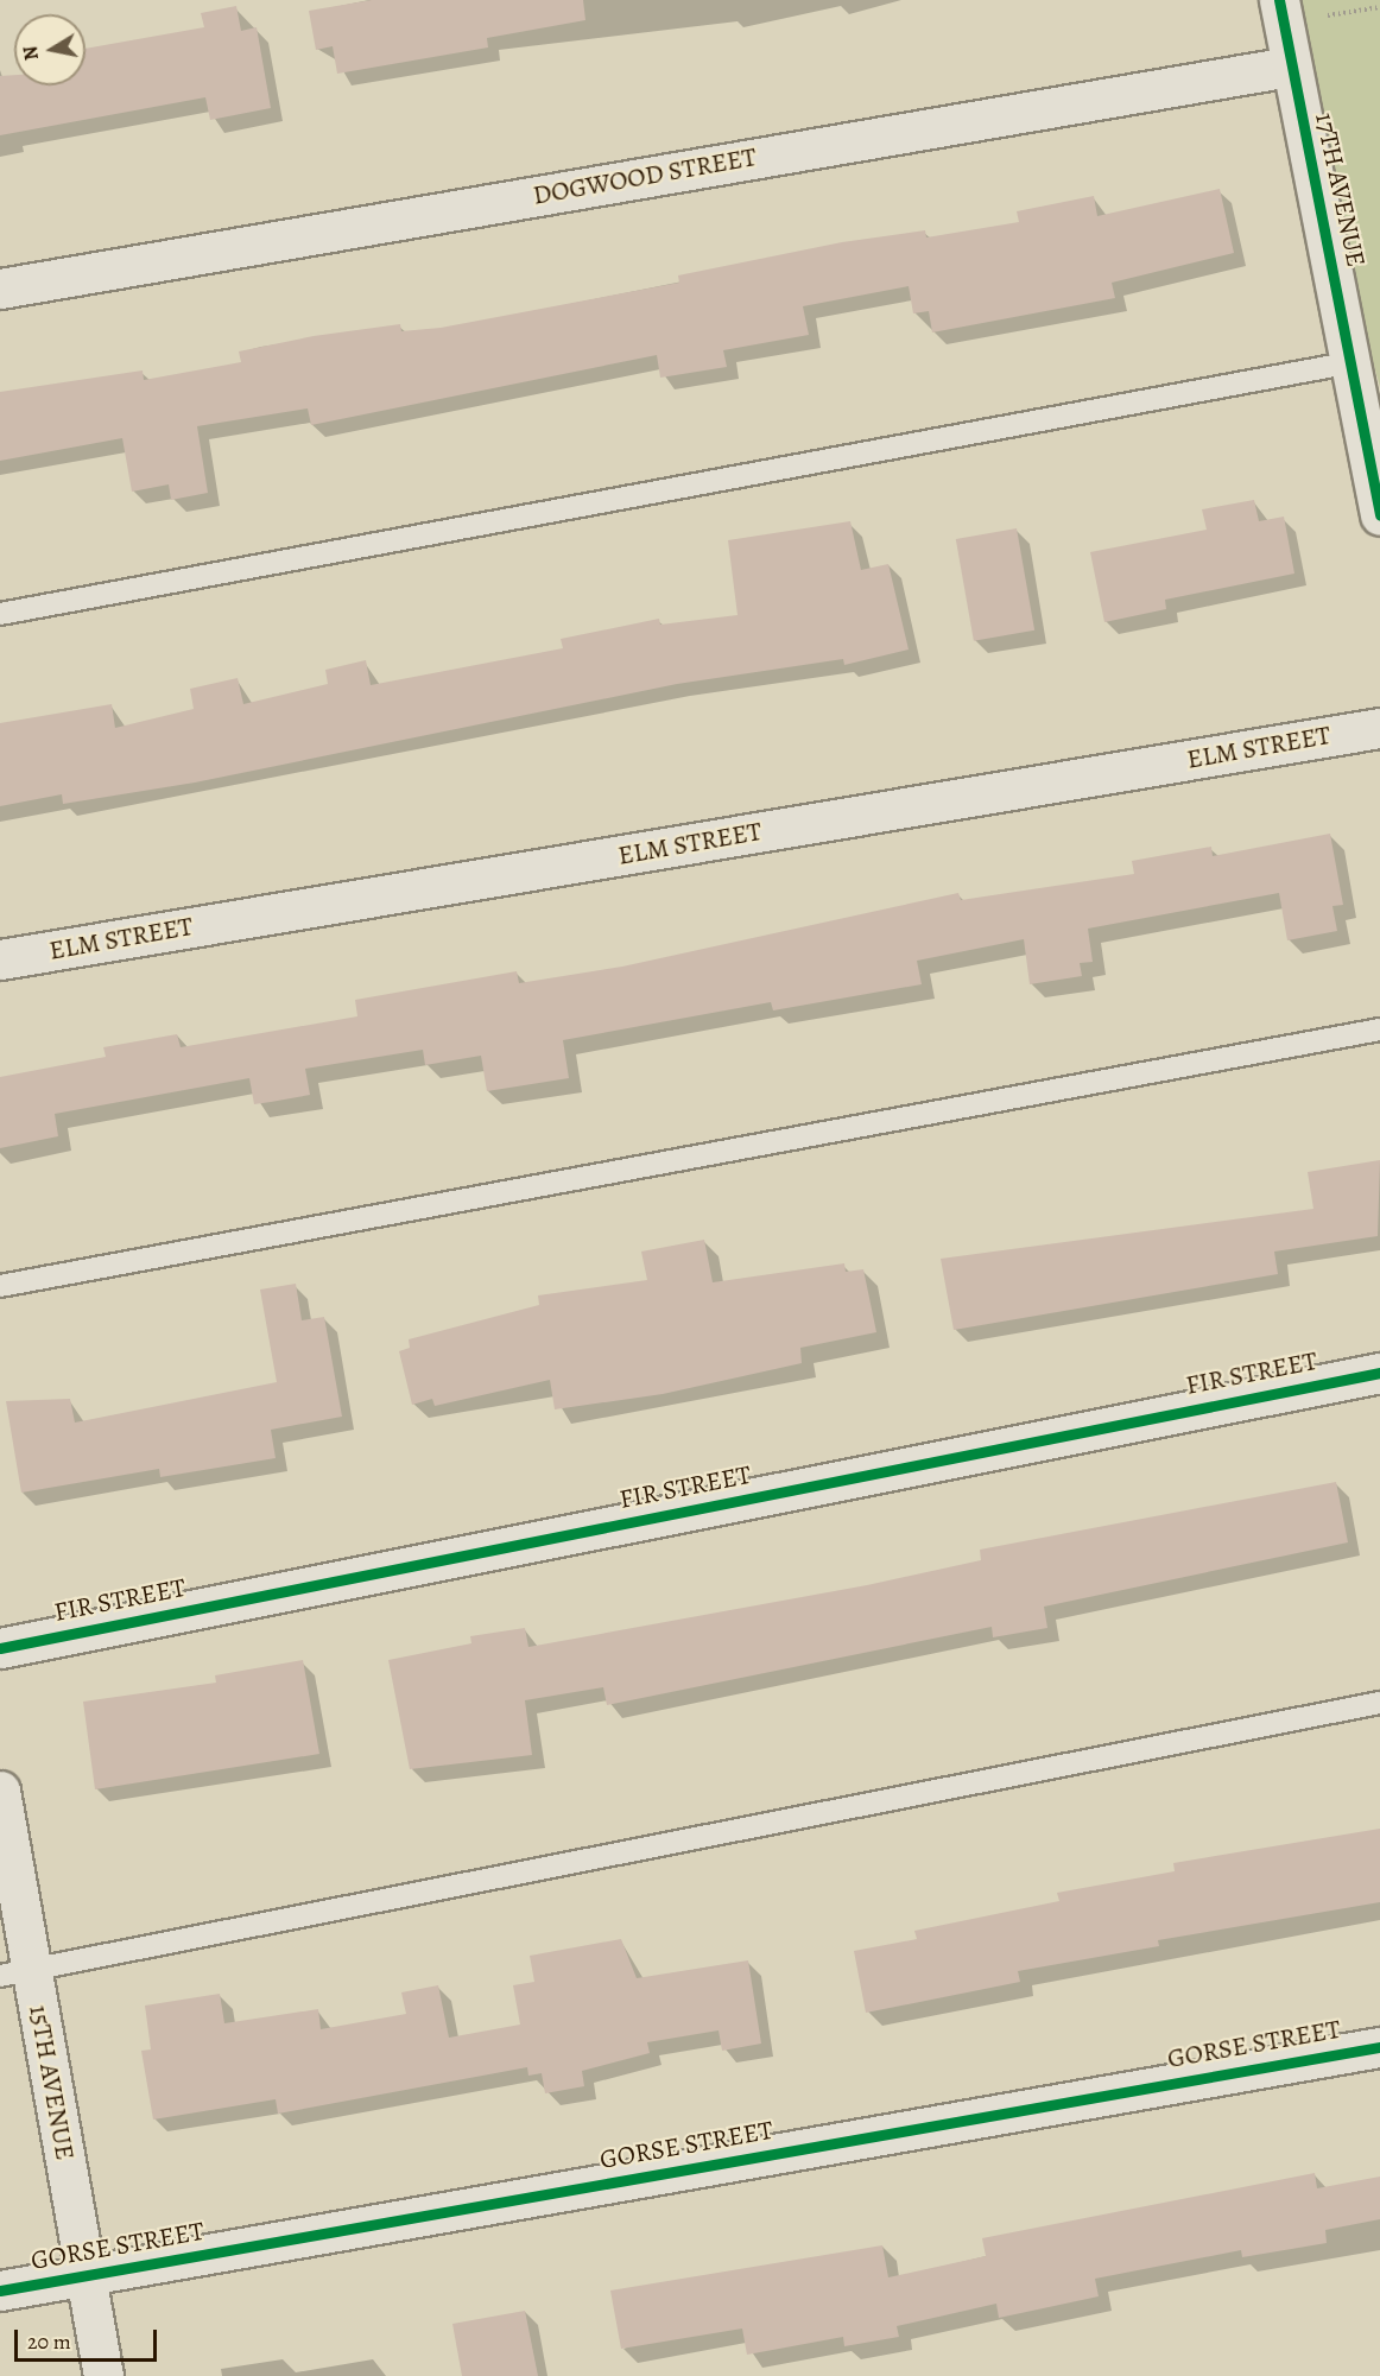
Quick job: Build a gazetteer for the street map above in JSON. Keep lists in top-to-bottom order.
{
  "streets": {
    "street": [
      "DOGWOOD STREET",
      "17TH AVENUE",
      "ELM STREET",
      "FIR STREET",
      "GORSE STREET",
      "15TH AVENUE"
    ]
  },
  "crossings": [
    ["DOGWOOD STREET", "17TH AVENUE"],
    ["GORSE STREET", "15TH AVENUE"]
  ],
  "scale_bar": "20 m",
  "north": "left"
}
